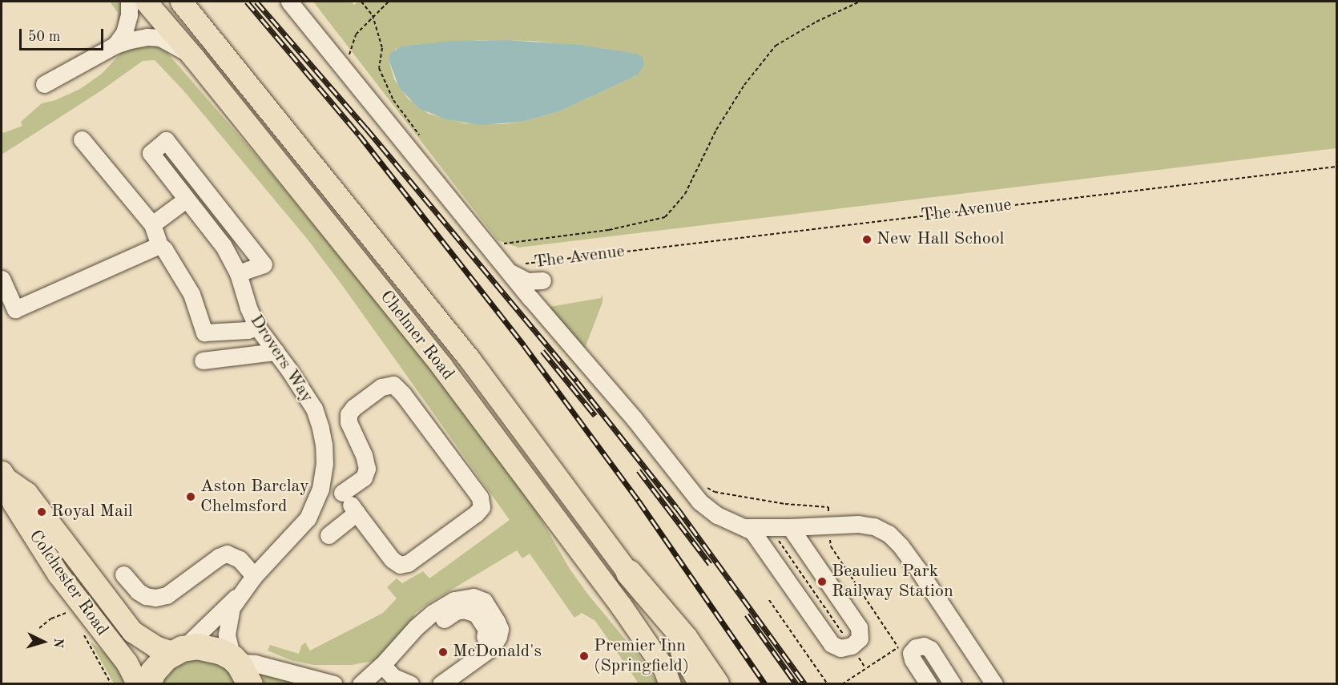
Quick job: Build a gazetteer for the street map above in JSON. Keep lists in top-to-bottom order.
{
  "streets": {
    "main road": ["Chelmer Road", "Colchester Road"],
    "street": ["The Avenue", "Drovers Way"]
  },
  "crossings": [
    ["Drovers Way", "Colchester Road"]
  ],
  "places": [
    "New Hall School",
    "Aston Barclay Chelmsford",
    "Royal Mail",
    "Beaulieu Park Railway Station",
    "McDonald's",
    "Premier Inn (Springfield)"
  ],
  "scale_bar": "50 m",
  "north": "right"
}
